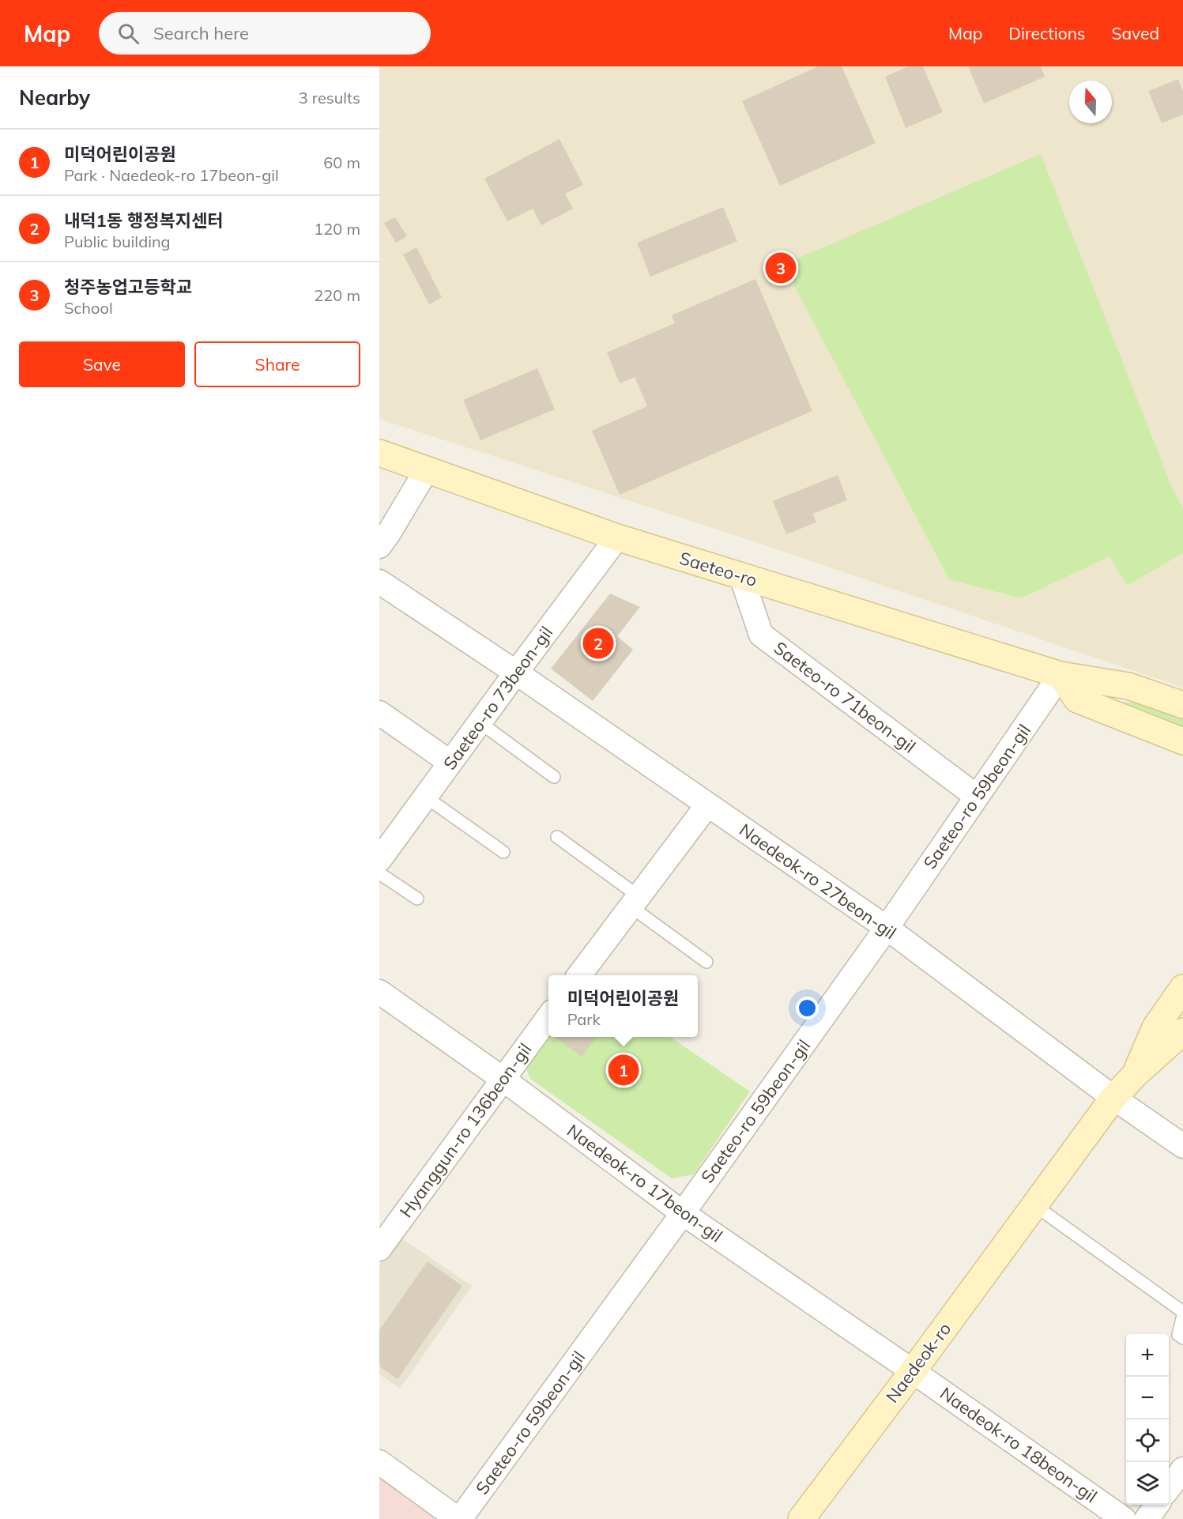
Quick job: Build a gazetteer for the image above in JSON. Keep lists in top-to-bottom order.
{
  "streets": {
    "street": [
      "Saeteo-ro",
      "Saeteo-ro 71beon-gil",
      "Saeteo-ro 73beon-gil",
      "Saeteo-ro 59beon-gil",
      "Naedeok-ro 27beon-gil",
      "Hyanggun-ro 136beon-gil",
      "Naedeok-ro 17beon-gil",
      "Naedeok-ro",
      "Naedeok-ro 18beon-gil"
    ]
  },
  "crossings": [
    ["Saeteo-ro", "Saeteo-ro 71beon-gil"],
    ["Saeteo-ro", "Saeteo-ro 73beon-gil"],
    ["Saeteo-ro", "Saeteo-ro 59beon-gil"],
    ["Saeteo-ro 71beon-gil", "Saeteo-ro 59beon-gil"],
    ["Saeteo-ro 73beon-gil", "Naedeok-ro 27beon-gil"],
    ["Saeteo-ro 59beon-gil", "Naedeok-ro 27beon-gil"],
    ["Saeteo-ro 59beon-gil", "Naedeok-ro 17beon-gil"],
    ["Naedeok-ro 27beon-gil", "Naedeok-ro"],
    ["Hyanggun-ro 136beon-gil", "Naedeok-ro 17beon-gil"],
    ["Naedeok-ro 17beon-gil", "Naedeok-ro"],
    ["Naedeok-ro 17beon-gil", "Naedeok-ro 18beon-gil"],
    ["Naedeok-ro", "Naedeok-ro 18beon-gil"]
  ],
  "north": "top",
  "page": {
    "header": "Map",
    "search": "Search here",
    "nav": ["Map", "Directions", "Saved"],
    "heading": ["Nearby", "3 results"],
    "list": [
      {
        "mark": "1",
        "name": "미덕어린이공원",
        "note": "Park · Naedeok-ro 17beon-gil",
        "value": "60 m"
      },
      {
        "mark": "2",
        "name": "내덕1동 행정복지센터",
        "note": "Public building",
        "value": "120 m"
      },
      {
        "mark": "3",
        "name": "청주농업고등학교",
        "note": "School",
        "value": "220 m"
      }
    ],
    "pins": ["3", "2", "1"],
    "buttons": ["Save", "Share"],
    "popup": ["미덕어린이공원", "Park"],
    "map_buttons": ["+", "−"]
  }
}
